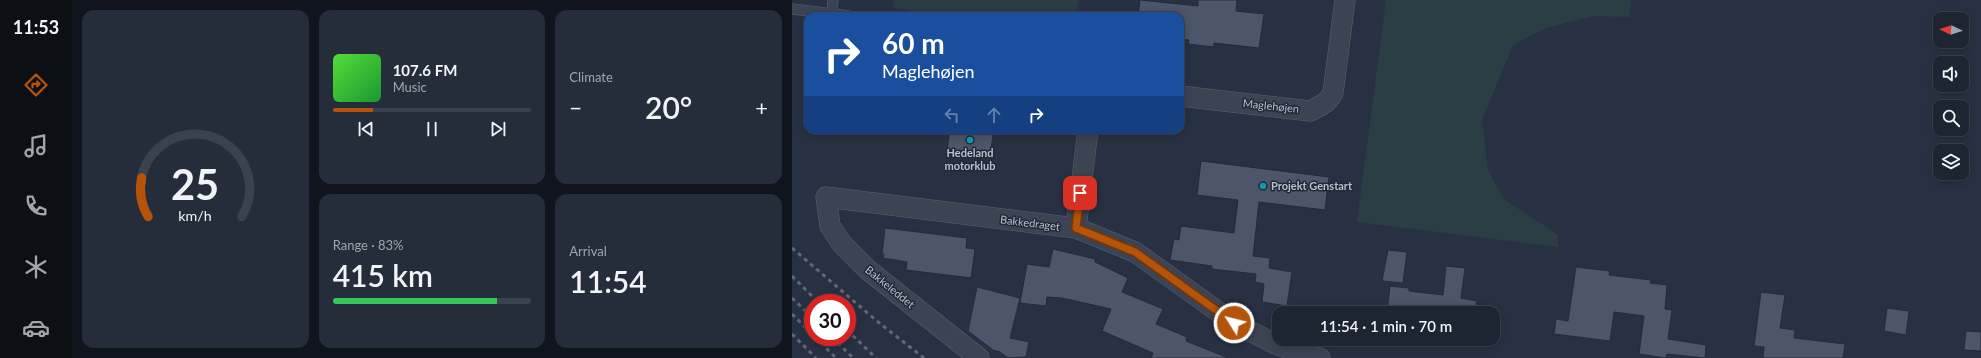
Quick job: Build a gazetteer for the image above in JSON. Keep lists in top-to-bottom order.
{
  "streets": {
    "street": ["Maglehøjen", "Bakkedraget", "Bakkeleddet"]
  },
  "crossings": [
    ["Bakkedraget", "Bakkeleddet"]
  ],
  "places": ["Hedeland motorklub", "Projekt Genstart"],
  "north": "left",
  "page": {
    "tabs": "11:53",
    "tile": [
      "Climate",
      ["Range · 83%", "415 km"],
      ["Arrival", "11:54"]
    ],
    "turn": ["60 m", "Maglehøjen"],
    "song": ["107.6 FM", "Music"],
    "heat": ["−", "20°", "+"],
    "limit": "30",
    "trip": "11:54 · 1 min · 70 m",
    "gauge": ["25", "km/h"]
  }
}
